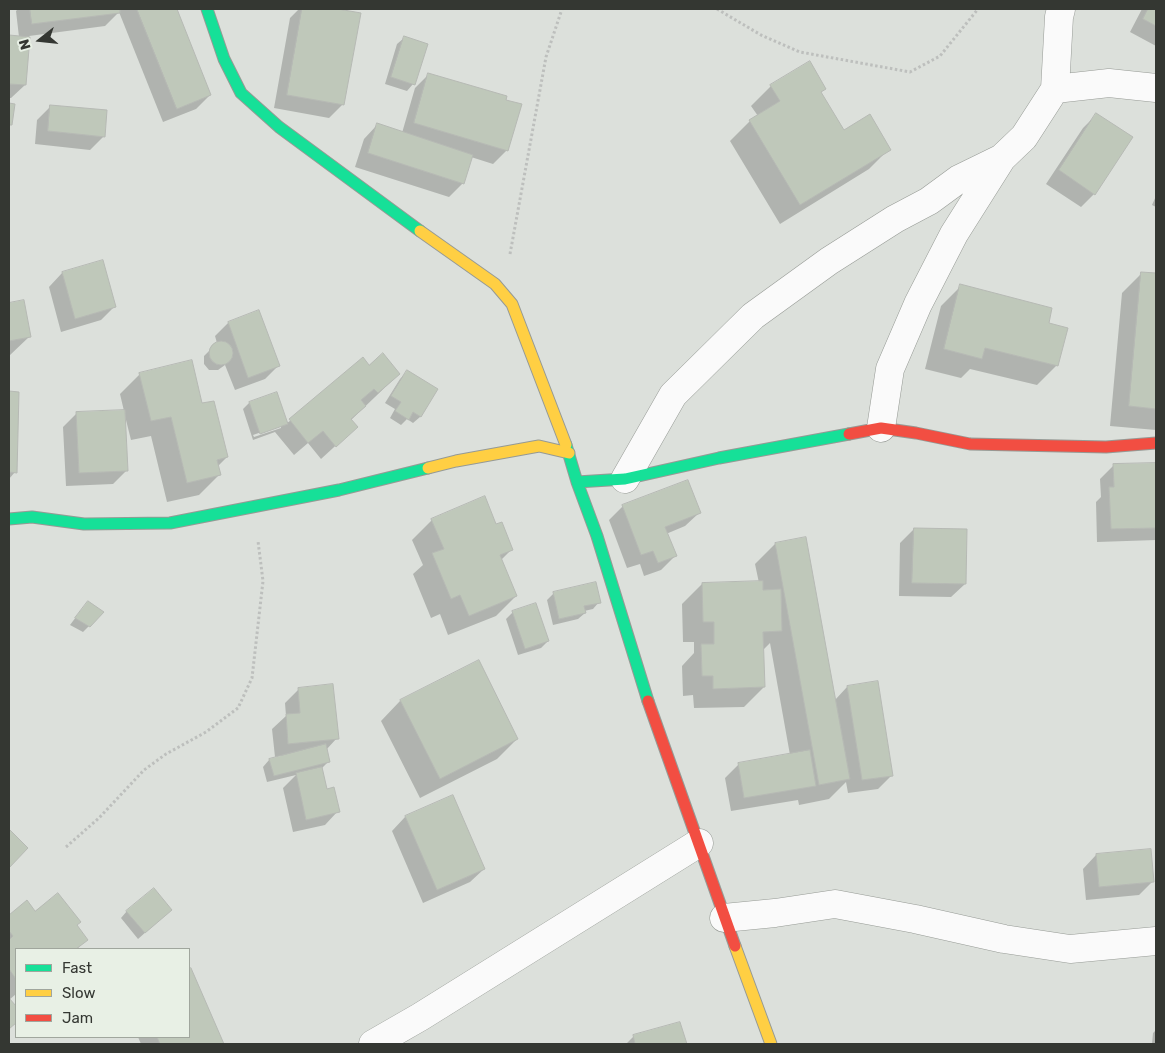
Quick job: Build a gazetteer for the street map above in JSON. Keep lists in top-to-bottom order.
{
  "legend": ["Fast", "Slow", "Jam"],
  "north": "left"
}
